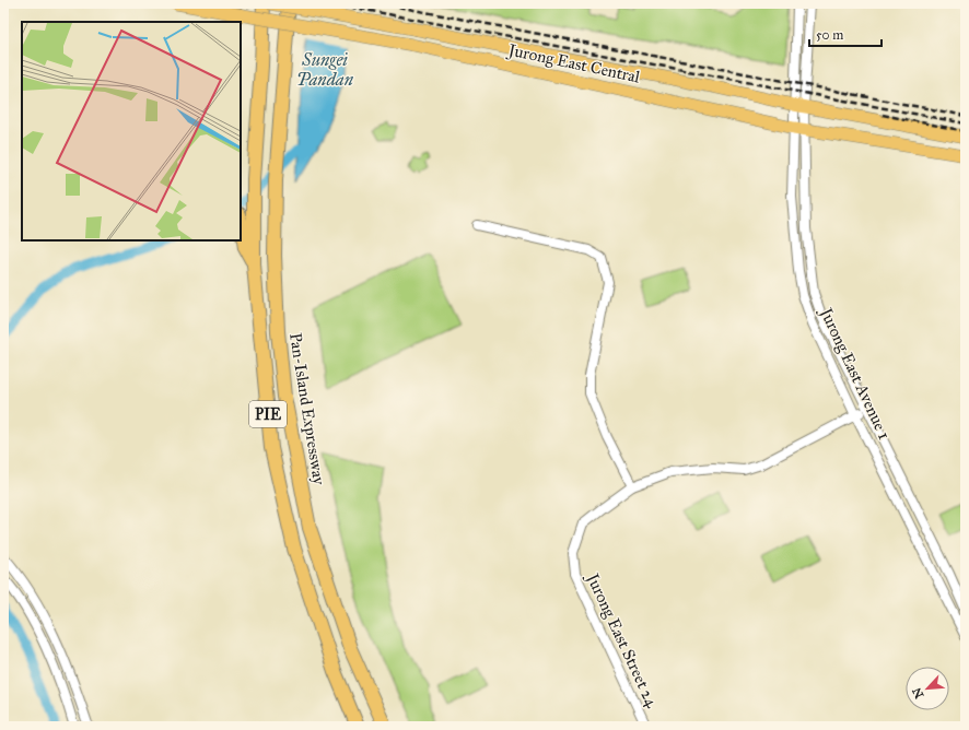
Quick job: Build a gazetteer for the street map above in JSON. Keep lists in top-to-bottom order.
{
  "streets": {
    "highway": ["Pan-Island Expressway", "PIE"],
    "main road": ["Jurong East Central"],
    "street": ["Jurong East Avenue 1", "Jurong East Street 24"]
  },
  "crossings": [
    ["Jurong East Central", "Jurong East Avenue 1"],
    ["Jurong East Avenue 1", "Jurong East Street 24"]
  ],
  "water": ["Sungei Pandan"],
  "scale_bar": "50 m",
  "north": "bottom left"
}
